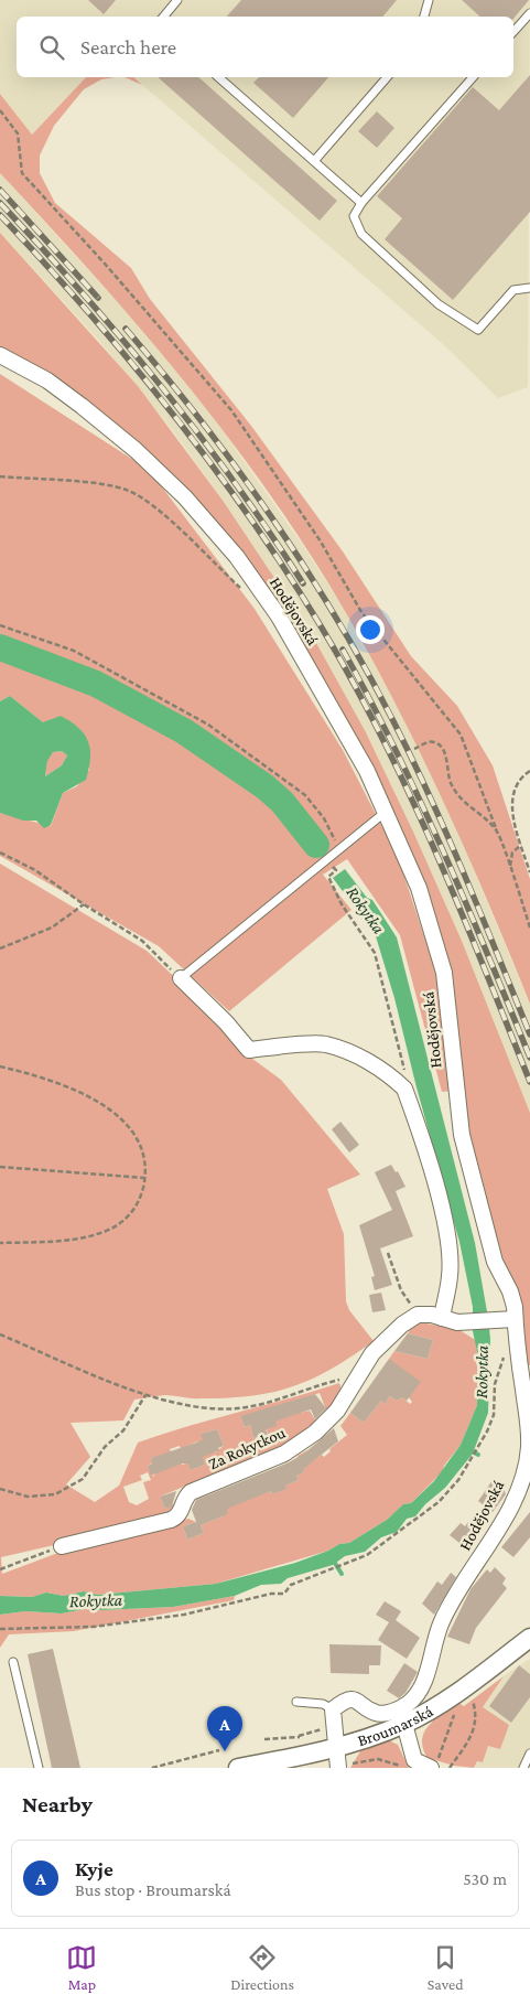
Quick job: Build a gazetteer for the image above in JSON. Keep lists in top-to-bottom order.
{
  "streets": {
    "street": ["Hodějovská", "Za Rokytkou", "Broumarská"]
  },
  "water": ["Rokytka"],
  "page": {
    "search": "Search here",
    "pins": "A",
    "heading": "Nearby",
    "list": [
      {
        "mark": "A",
        "name": "Kyje",
        "note": "Bus stop · Broumarská",
        "value": "530 m"
      }
    ],
    "nav": ["Map", "Directions", "Saved"]
  }
}
